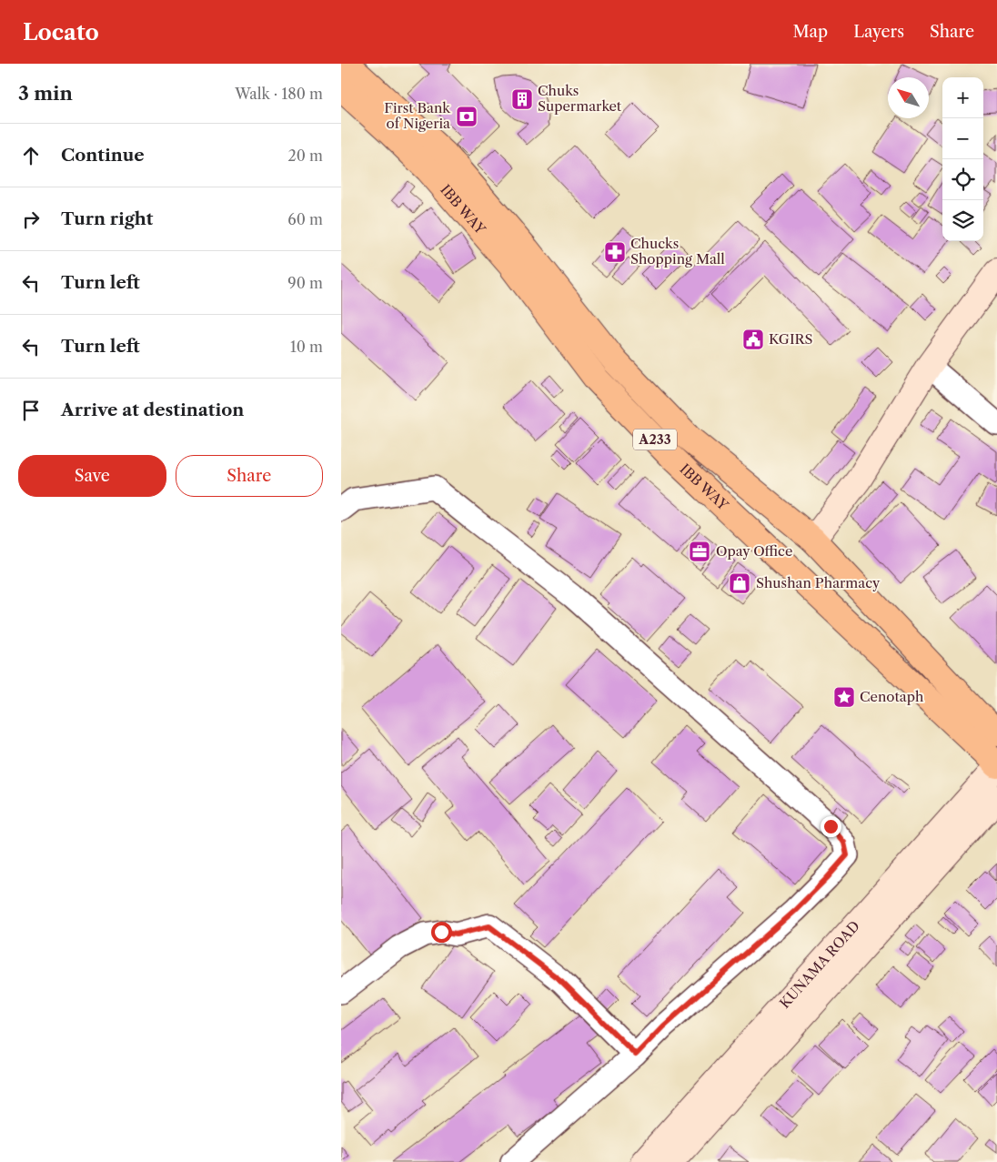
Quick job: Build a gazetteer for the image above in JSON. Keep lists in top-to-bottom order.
{
  "streets": {
    "highway": ["IBB WAY", "A233"],
    "main road": ["KUNAMA ROAD"]
  },
  "crossings": [
    ["IBB WAY", "KUNAMA ROAD"]
  ],
  "places": {
    "building": ["Chuks Supermarket"],
    "bank": ["First Bank of Nigeria"],
    "pharmacy": ["Chucks Shopping Mall"],
    "public building": ["KGIRS"],
    "office": ["Opay Office"],
    "shop": ["Shushan Pharmacy"],
    "place": ["Cenotaph"]
  },
  "north": "top left",
  "page": {
    "header": "Locato",
    "nav": ["Map", "Layers", "Share"],
    "heading": ["3 min", "Walk · 180 m"],
    "map_buttons": ["+", "−"],
    "list": [
      ["Continue", "20 m"],
      ["Turn right", "60 m"],
      ["Turn left", "90 m"],
      ["Turn left", "10 m"],
      "Arrive at destination"
    ],
    "buttons": ["Save", "Share"]
  }
}
